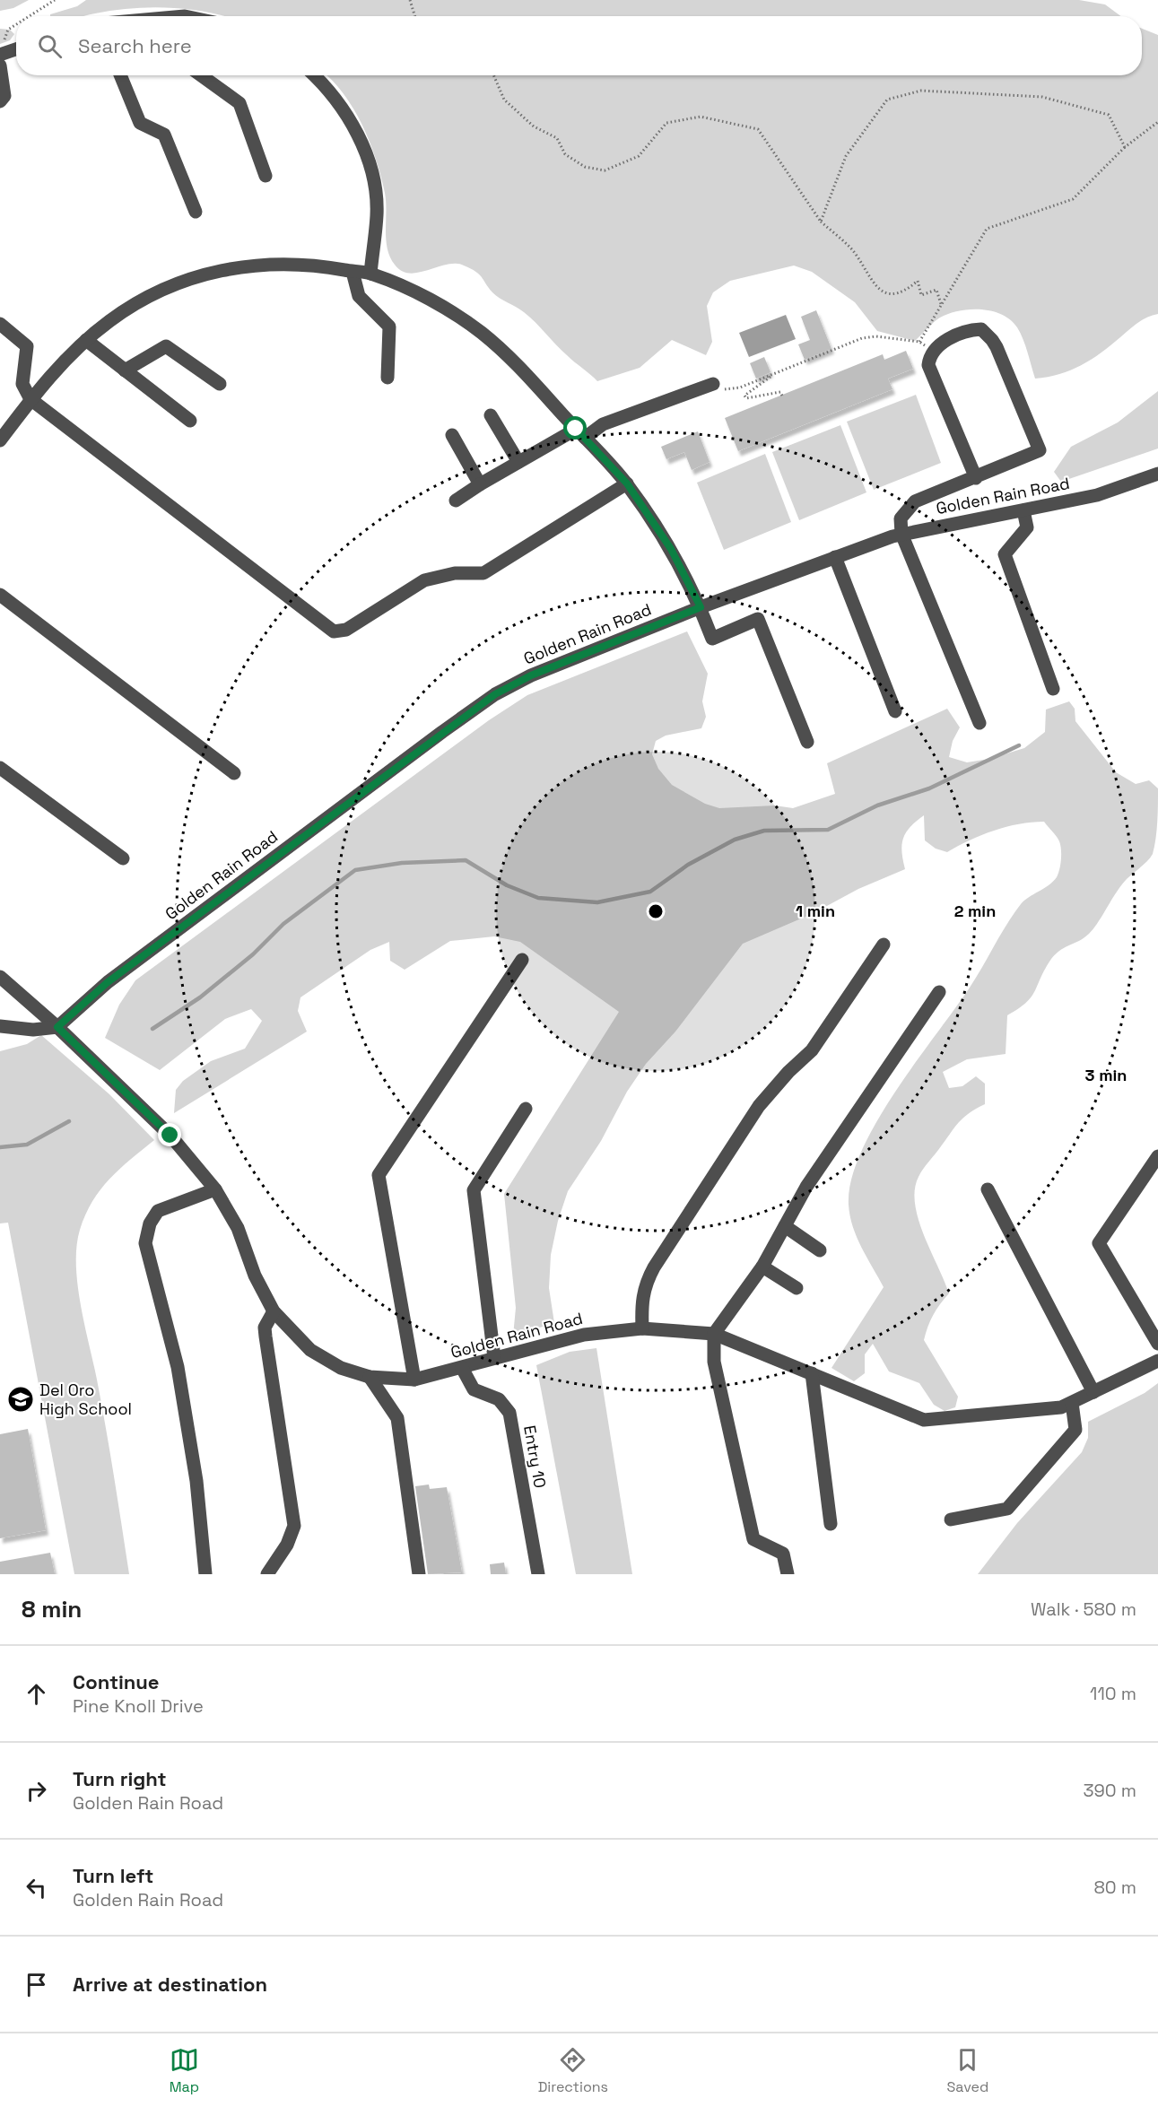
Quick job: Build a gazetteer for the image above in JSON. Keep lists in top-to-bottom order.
{
  "streets": {
    "street": ["Golden Rain Road", "Entry 10"]
  },
  "crossings": [
    ["Golden Rain Road", "Entry 10"]
  ],
  "places": {
    "school or university": ["Del Oro High School"]
  },
  "page": {
    "search": "Search here",
    "heading": ["8 min", "Walk · 580 m"],
    "list": [
      ["Continue", "Pine Knoll Drive", "110 m"],
      ["Turn right", "Golden Rain Road", "390 m"],
      ["Turn left", "Golden Rain Road", "80 m"],
      "Arrive at destination"
    ],
    "nav": ["Map", "Directions", "Saved"]
  },
  "rings": ["1 min", "2 min", "3 min"]
}
